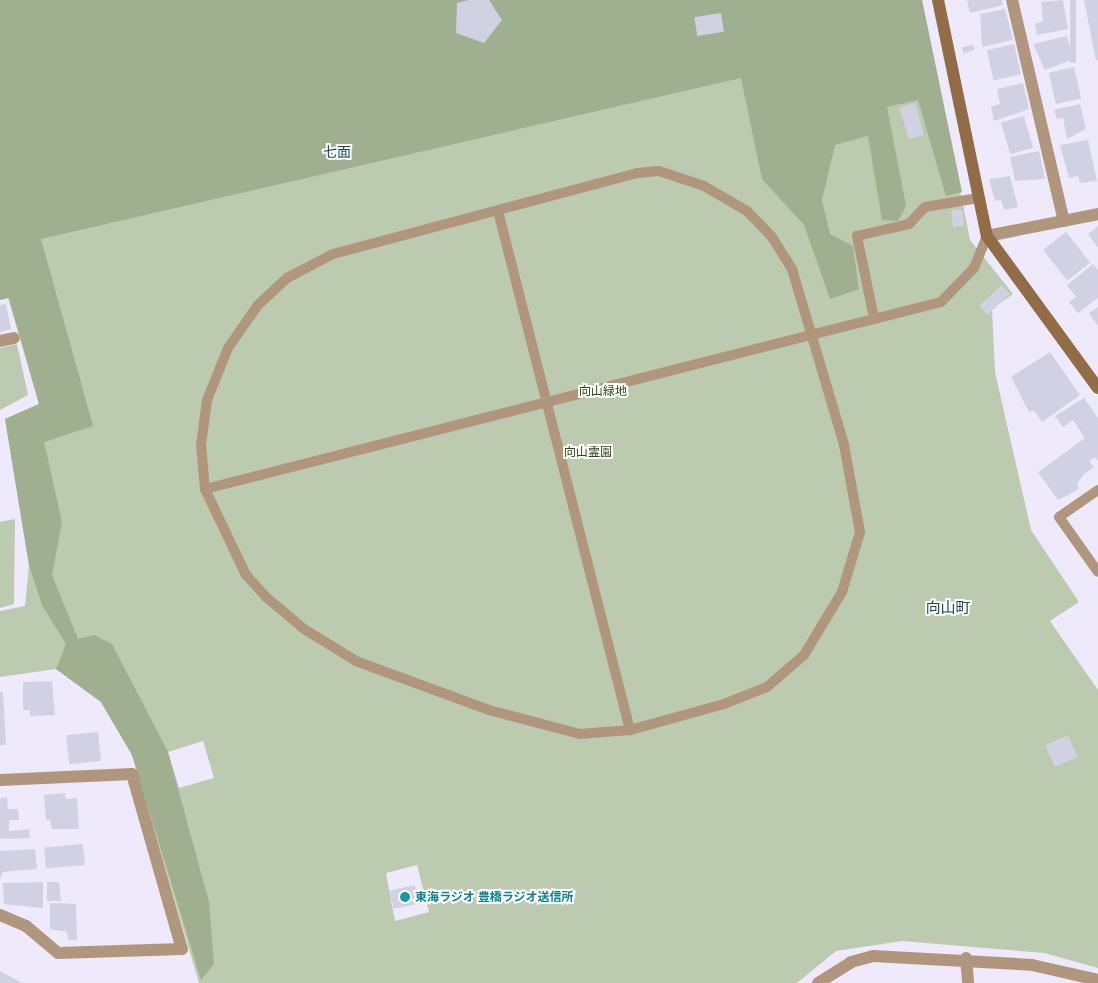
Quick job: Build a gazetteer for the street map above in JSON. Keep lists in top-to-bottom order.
{
  "districts": ["七面", "向山町"],
  "parks": ["向山緑地", "向山霊園"],
  "places": ["東海ラジオ 豊橋ラジオ送信所"]
}
